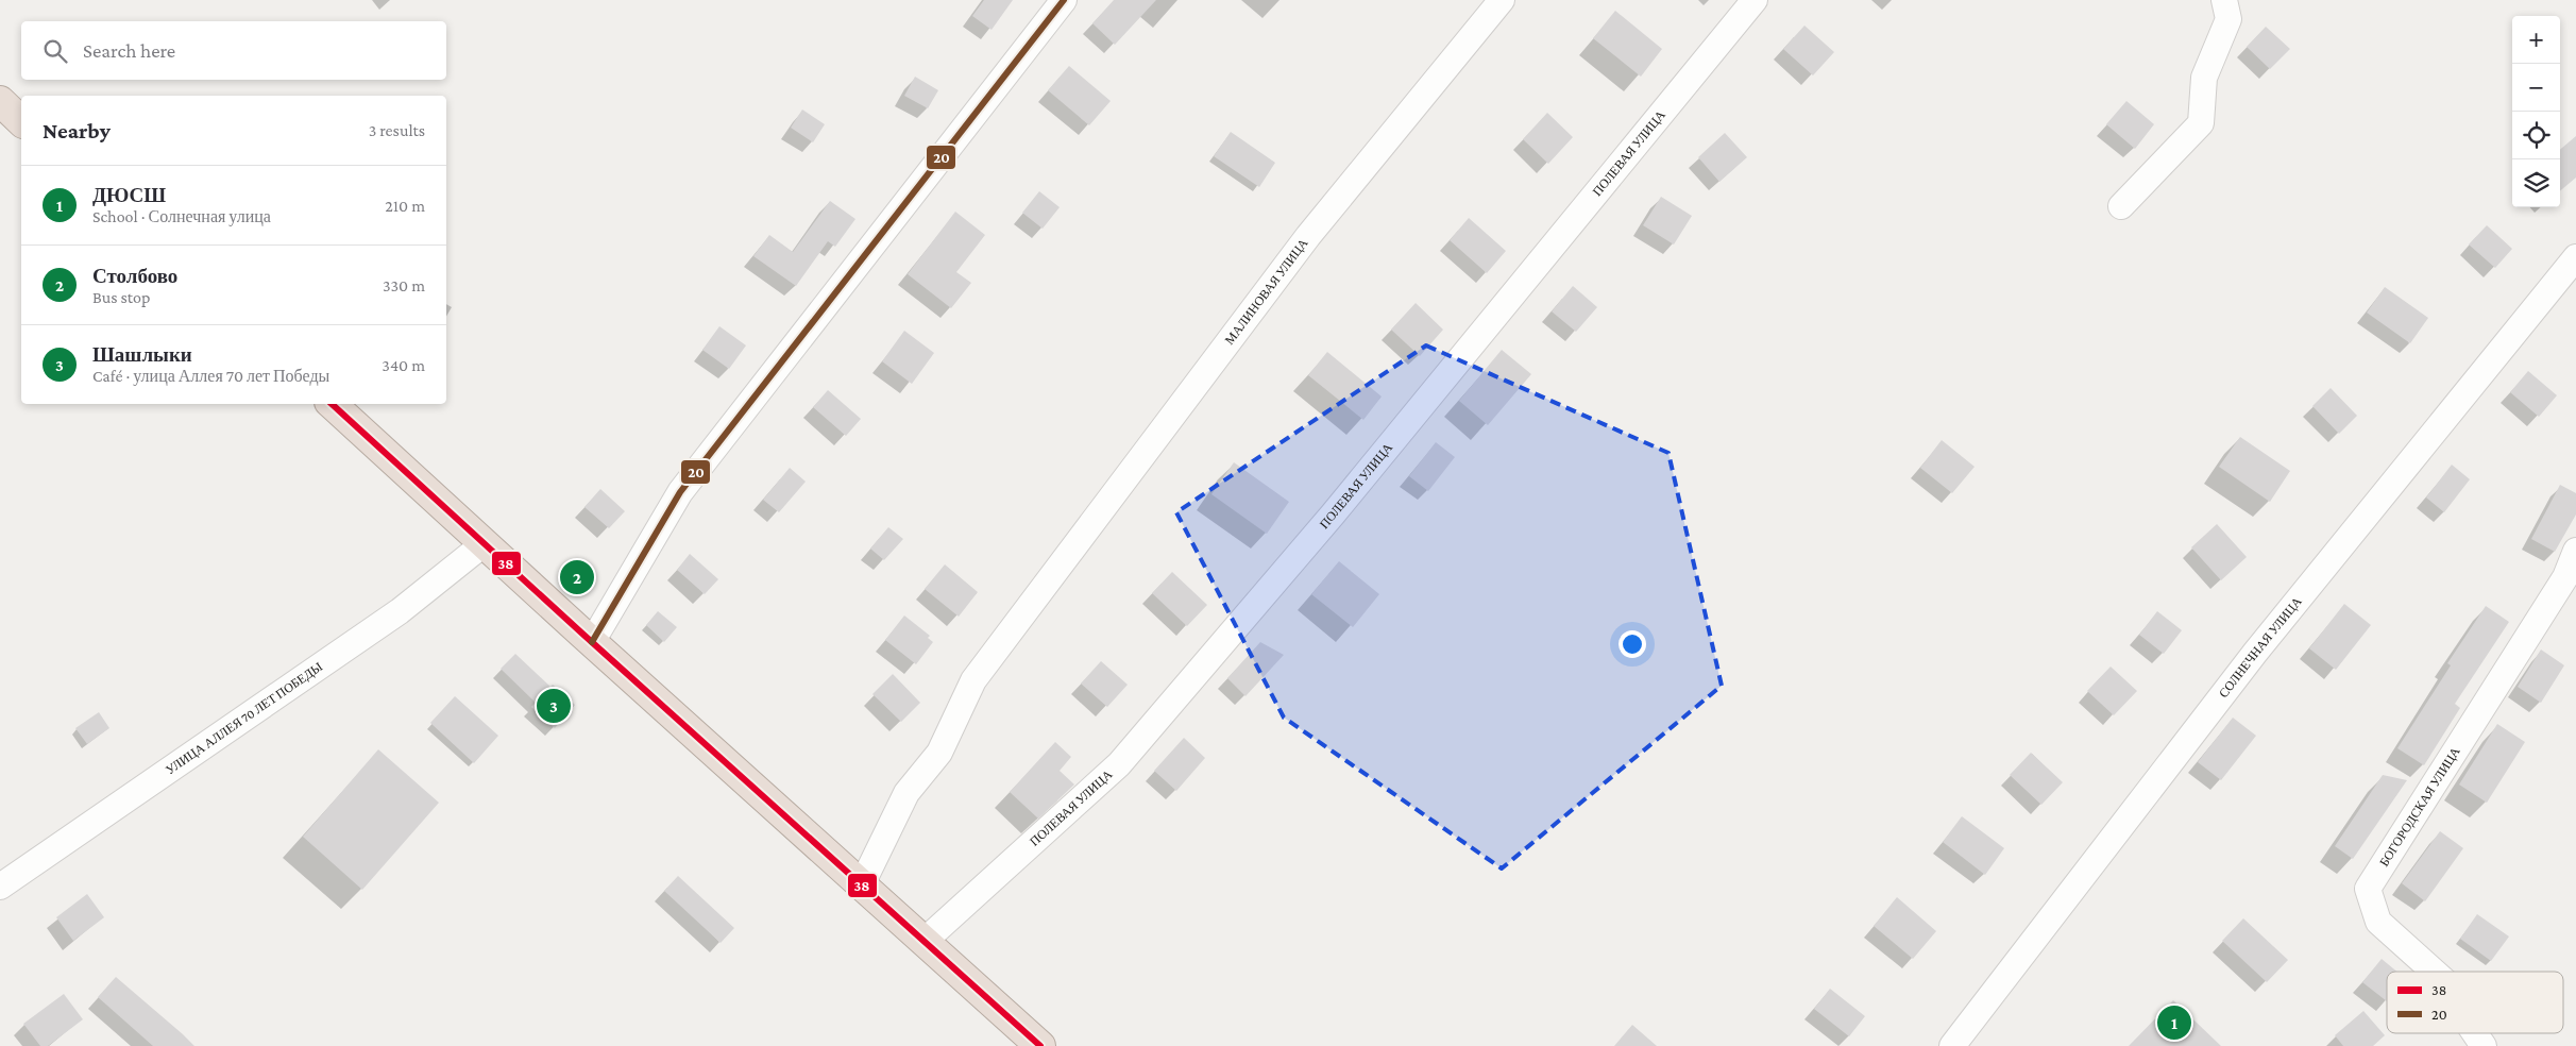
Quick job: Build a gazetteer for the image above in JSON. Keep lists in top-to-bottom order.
{
  "streets": {
    "street": [
      "ПОЛЕВАЯ УЛИЦА",
      "МАЛИНОВАЯ УЛИЦА",
      "СОЛНЕЧНАЯ УЛИЦА",
      "УЛИЦА АЛЛЕЯ 70 ЛЕТ ПОБЕДЫ",
      "БОГОРОДСКАЯ УЛИЦА"
    ]
  },
  "lines": ["transit line 20", "transit line 38"],
  "legend": ["38", "20"],
  "page": {
    "map_buttons": ["+", "−"],
    "search": "Search here",
    "heading": ["Nearby", "3 results"],
    "list": [
      {
        "mark": "1",
        "name": "ДЮСШ",
        "note": "School · Солнечная улица",
        "value": "210 m"
      },
      {
        "mark": "2",
        "name": "Столбово",
        "note": "Bus stop",
        "value": "330 m"
      },
      {
        "mark": "3",
        "name": "Шашлыки",
        "note": "Café · улица Аллея 70 лет Победы",
        "value": "340 m"
      }
    ],
    "pins": ["2", "3", "1"]
  }
}
